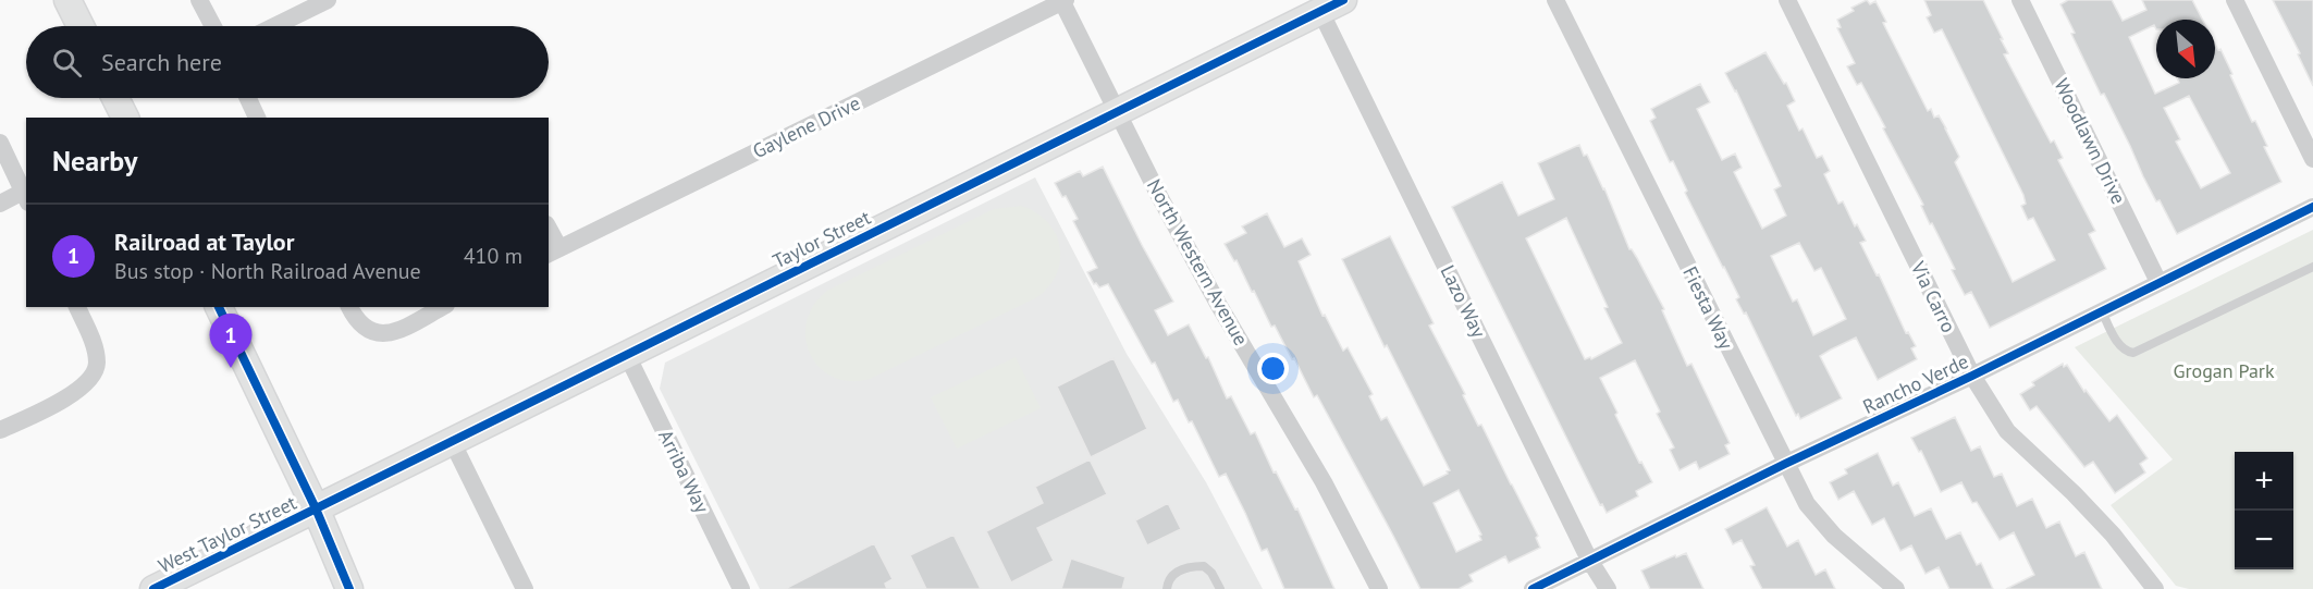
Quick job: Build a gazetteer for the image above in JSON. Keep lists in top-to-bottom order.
{
  "streets": {
    "street": [
      "Gaylene Drive",
      "Woodlawn Drive",
      "Taylor Street",
      "North Western Avenue",
      "Via Carro",
      "Lazo Way",
      "Fiesta Way",
      "Rancho Verde",
      "Arriba Way",
      "West Taylor Street"
    ]
  },
  "crossings": [
    ["Gaylene Drive", "North Western Avenue"],
    ["Woodlawn Drive", "Rancho Verde"],
    ["Taylor Street", "North Western Avenue"],
    ["Taylor Street", "Lazo Way"],
    ["Taylor Street", "Arriba Way"],
    ["Taylor Street", "West Taylor Street"],
    ["Via Carro", "Rancho Verde"],
    ["Lazo Way", "Rancho Verde"],
    ["Fiesta Way", "Rancho Verde"]
  ],
  "parks": ["Grogan Park"],
  "north": "bottom right",
  "page": {
    "search": "Search here",
    "heading": "Nearby",
    "list": [
      {
        "mark": "1",
        "name": "Railroad at Taylor",
        "note": "Bus stop · North Railroad Avenue",
        "value": "410 m"
      }
    ],
    "pins": "1",
    "map_buttons": ["+", "−"]
  }
}
